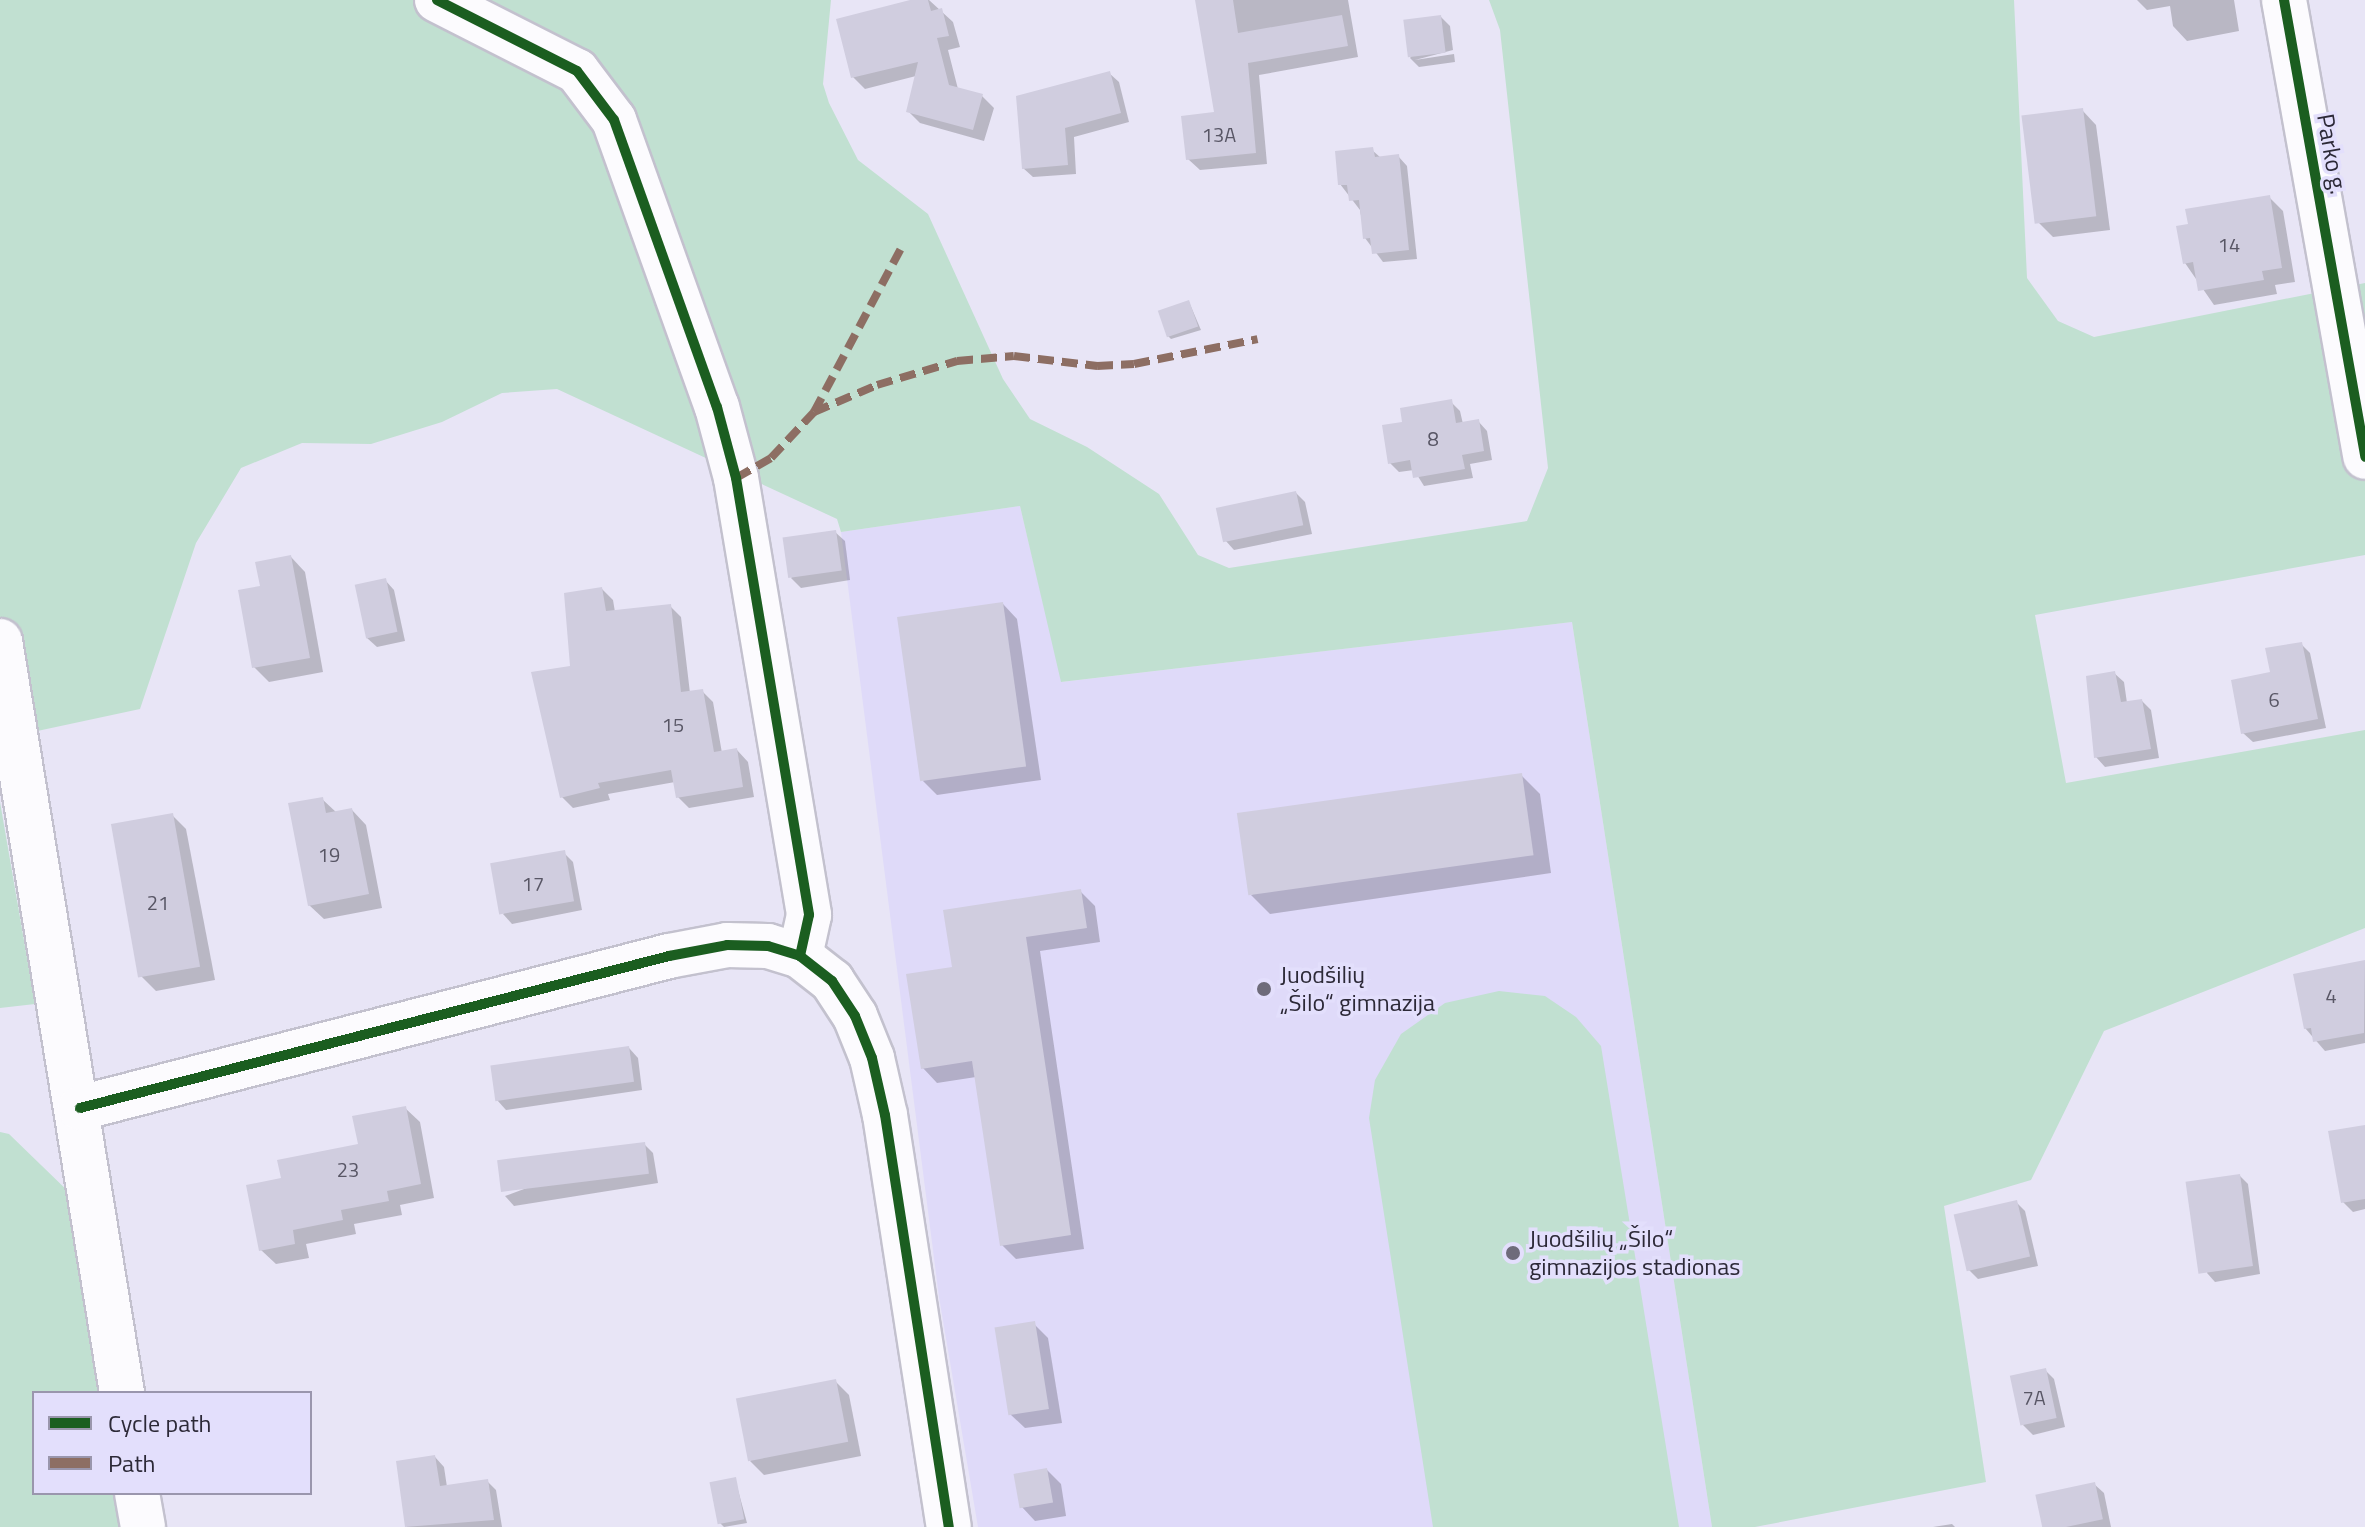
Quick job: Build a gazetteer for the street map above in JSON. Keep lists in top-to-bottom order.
{
  "streets": {
    "street": ["Parko g."]
  },
  "places": ["Juodšilių „Šilo“ gimnazija", "Juodšilių „Šilo“ gimnazijos stadionas"],
  "house_numbers": [
    "13A",
    "14",
    "8",
    "6",
    "15",
    "19",
    "17",
    "21",
    "4",
    "23",
    "7A"
  ],
  "legend": ["Cycle path", "Path"]
}
